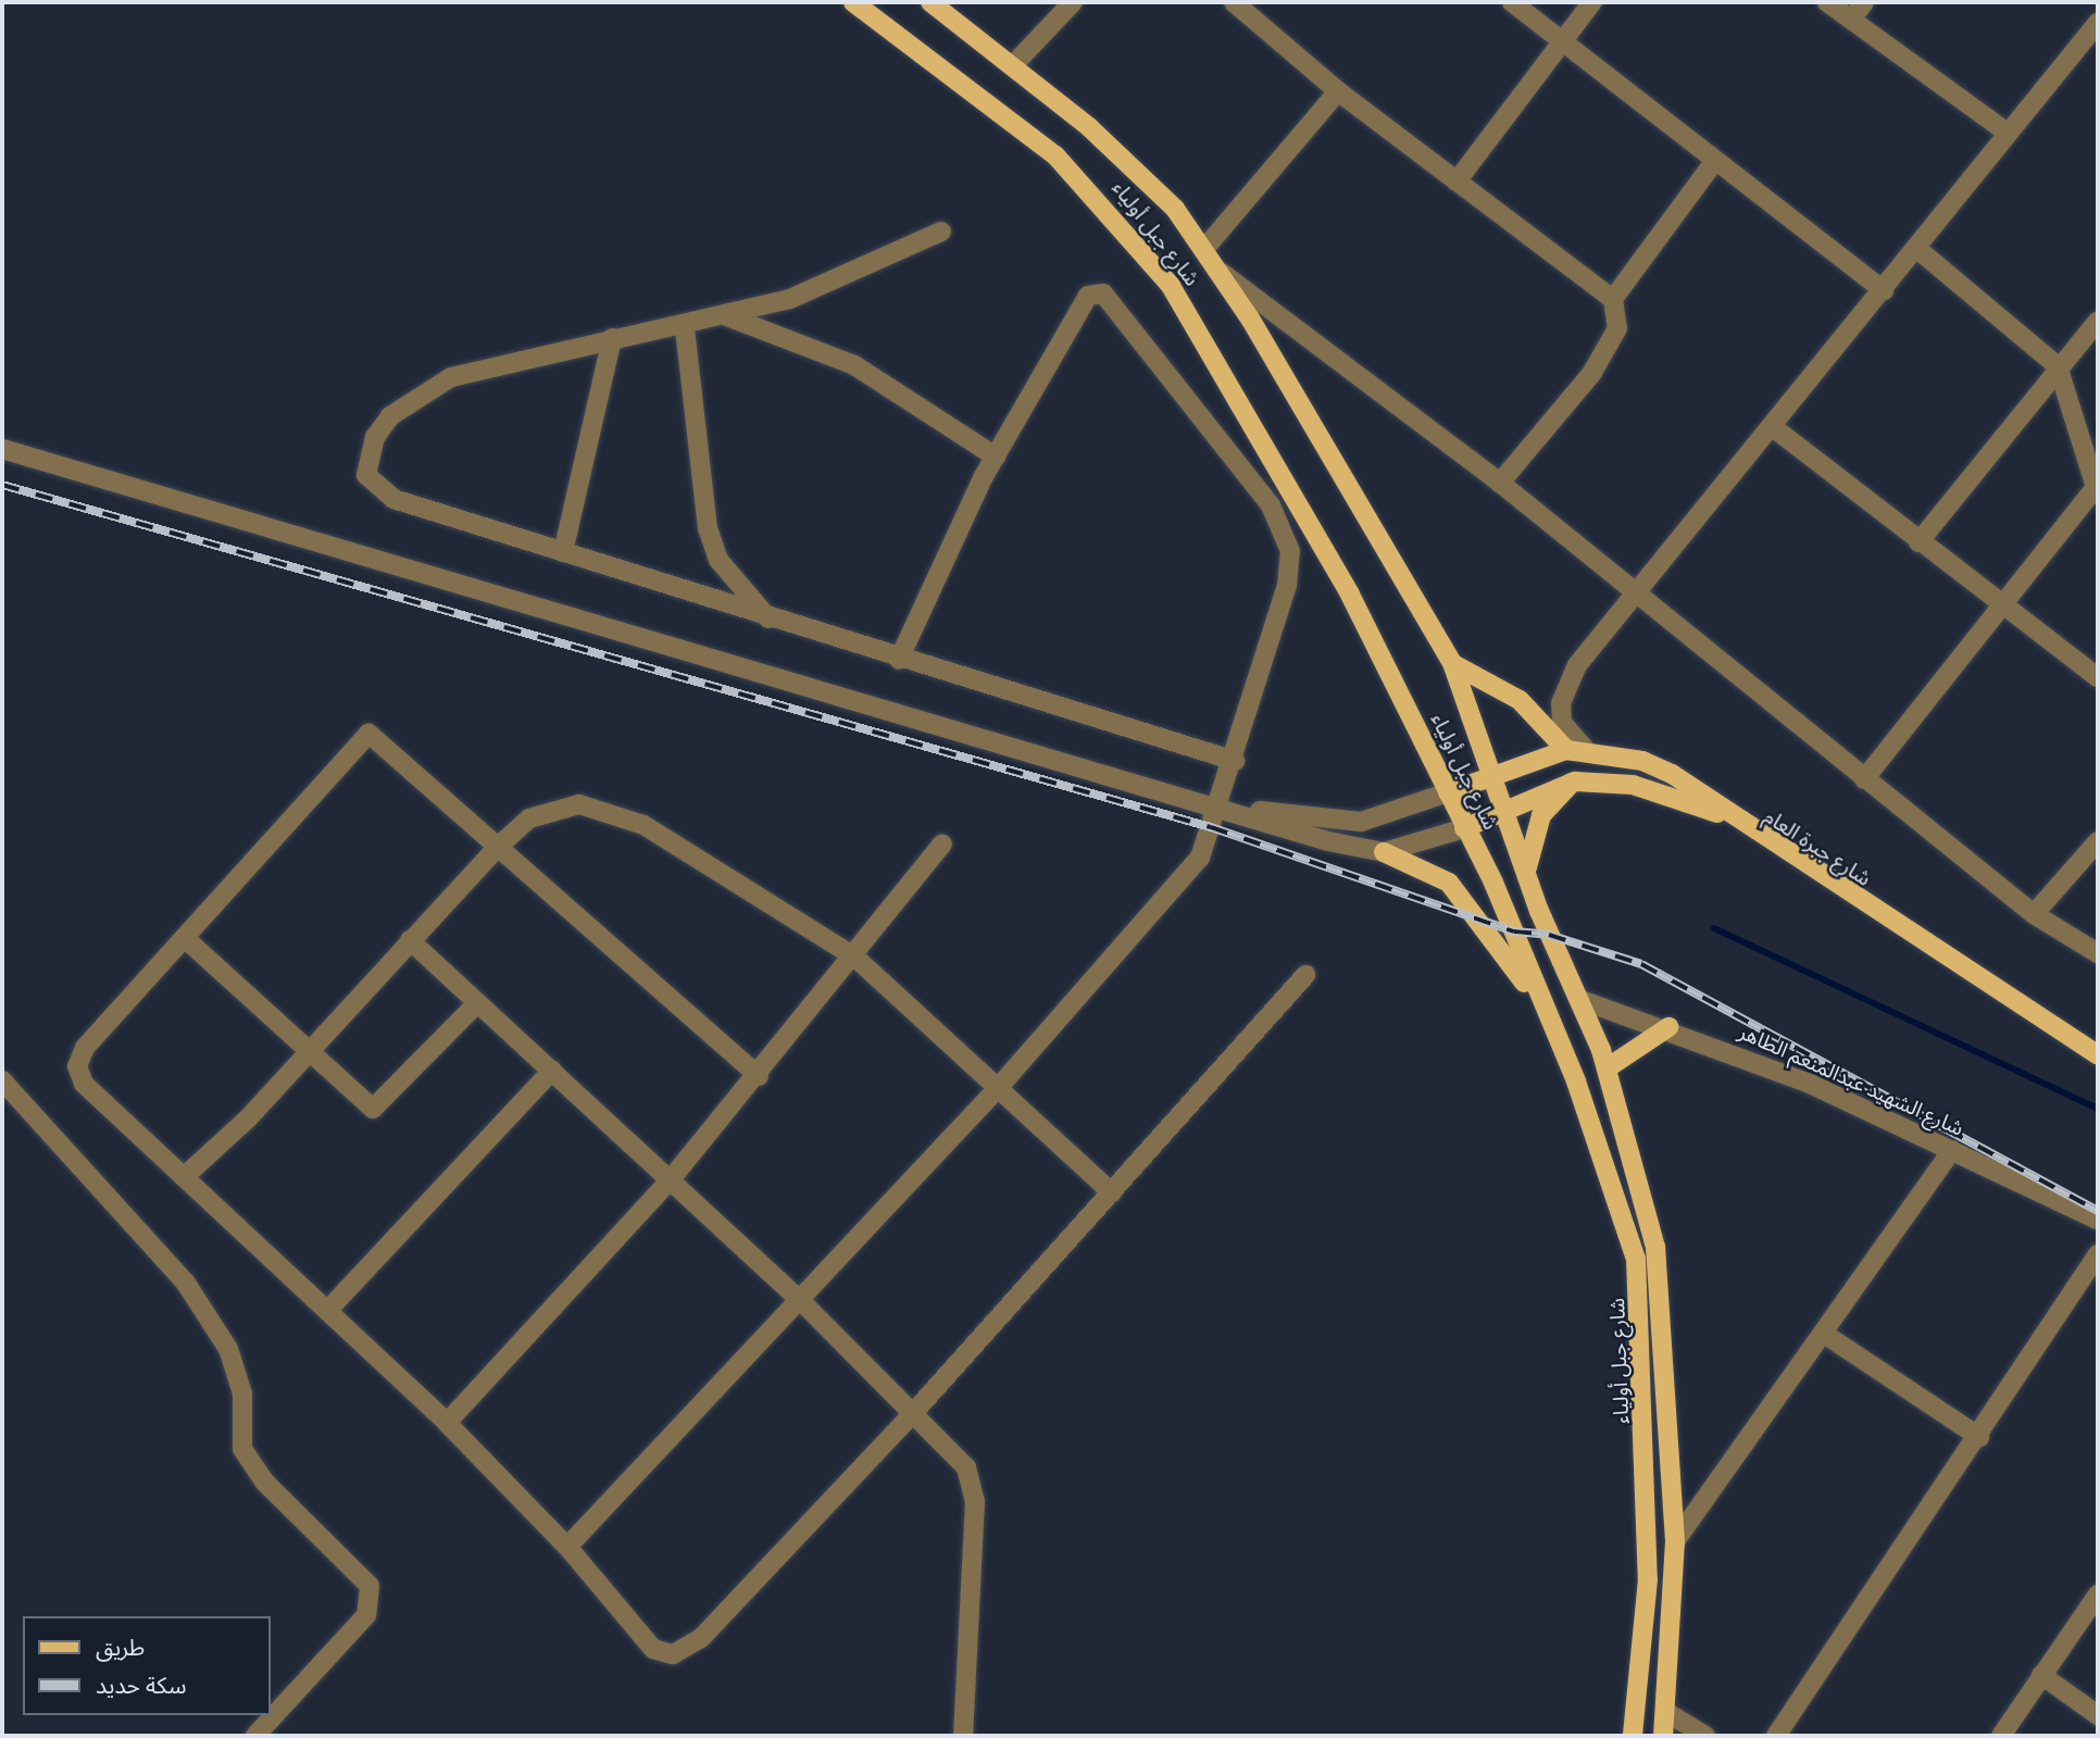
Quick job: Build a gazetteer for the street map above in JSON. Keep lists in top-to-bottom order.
{
  "streets": {
    "main road": ["شارع جبل أولياء", "شارع جبرة العام"],
    "street": ["شارع الشهيد عبدالمنعم الطاهر"]
  },
  "crossings": [
    ["شارع جبل أولياء", "شارع الشهيد عبدالمنعم الطاهر"]
  ],
  "legend": ["طريق", "سكة حديد"]
}
